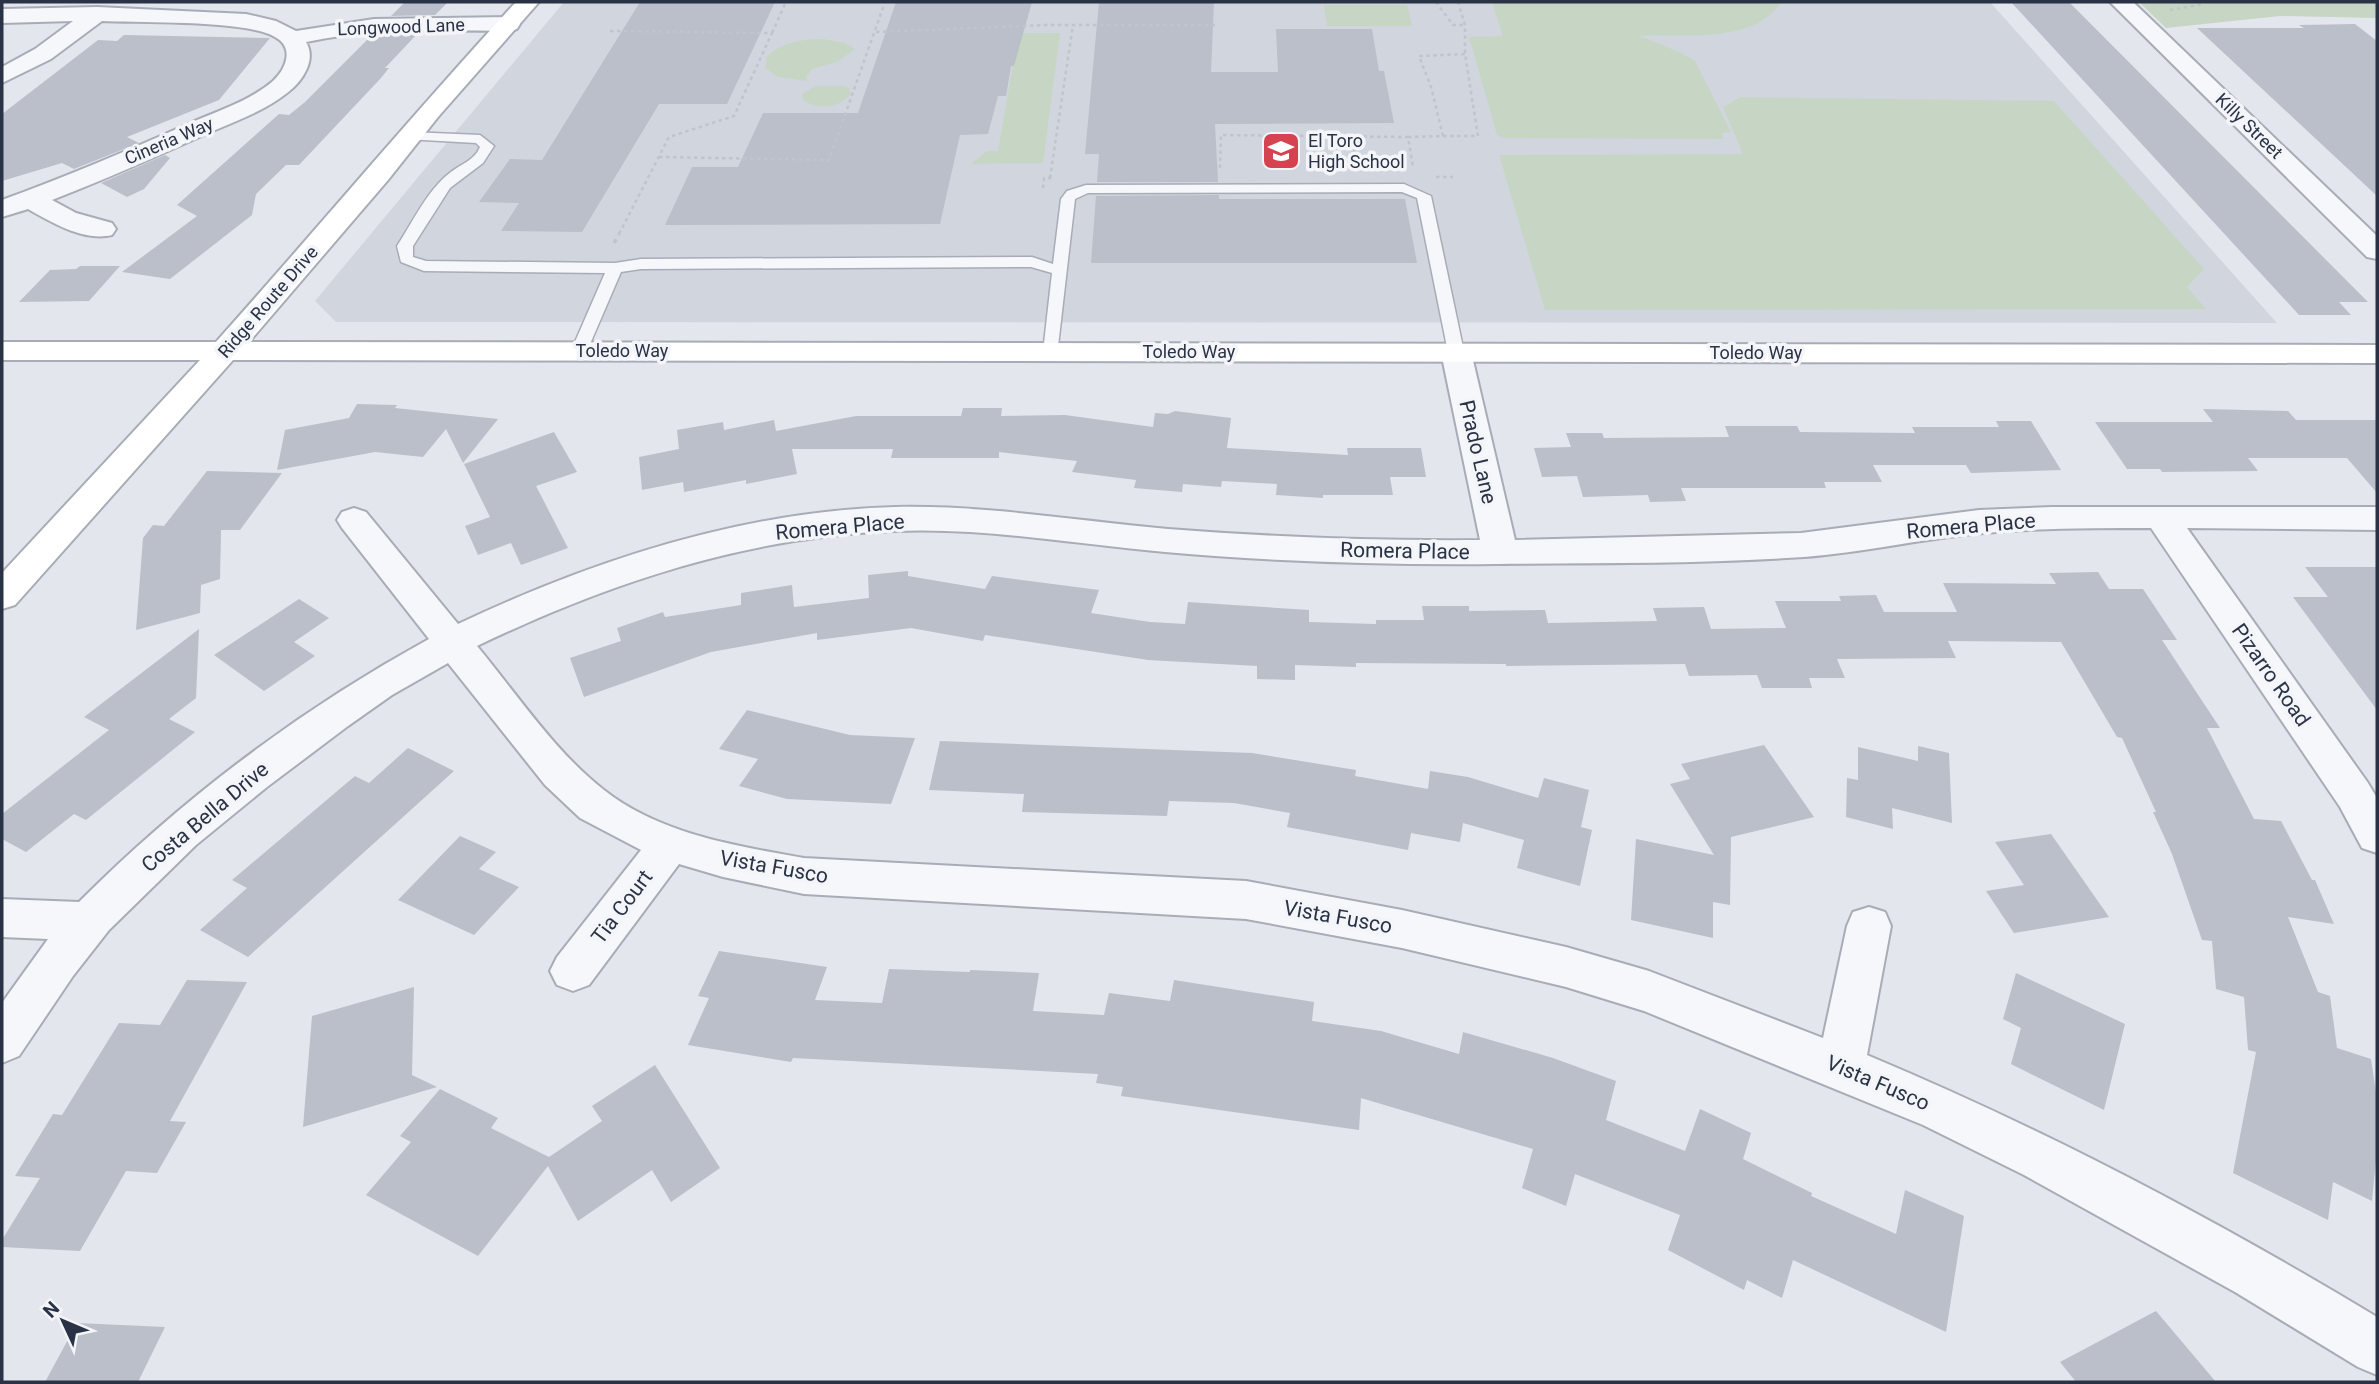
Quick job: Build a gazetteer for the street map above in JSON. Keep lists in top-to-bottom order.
{
  "streets": {
    "main road": ["Ridge Route Drive", "Toledo Way"],
    "street": [
      "Longwood Lane",
      "Killy Street",
      "Cineria Way",
      "Prado Lane",
      "Romera Place",
      "Pizarro Road",
      "Costa Bella Drive",
      "Vista Fusco",
      "Tia Court"
    ]
  },
  "crossings": [
    ["Longwood Lane", "Cineria Way"],
    ["Longwood Lane", "Ridge Route Drive"],
    ["Ridge Route Drive", "Toledo Way"],
    ["Toledo Way", "Prado Lane"],
    ["Prado Lane", "Romera Place"],
    ["Romera Place", "Pizarro Road"],
    ["Romera Place", "Costa Bella Drive"],
    ["Romera Place", "Vista Fusco"],
    ["Costa Bella Drive", "Vista Fusco"],
    ["Vista Fusco", "Tia Court"]
  ],
  "places": {
    "school or university": ["El Toro High School"]
  },
  "north": "top left"
}
